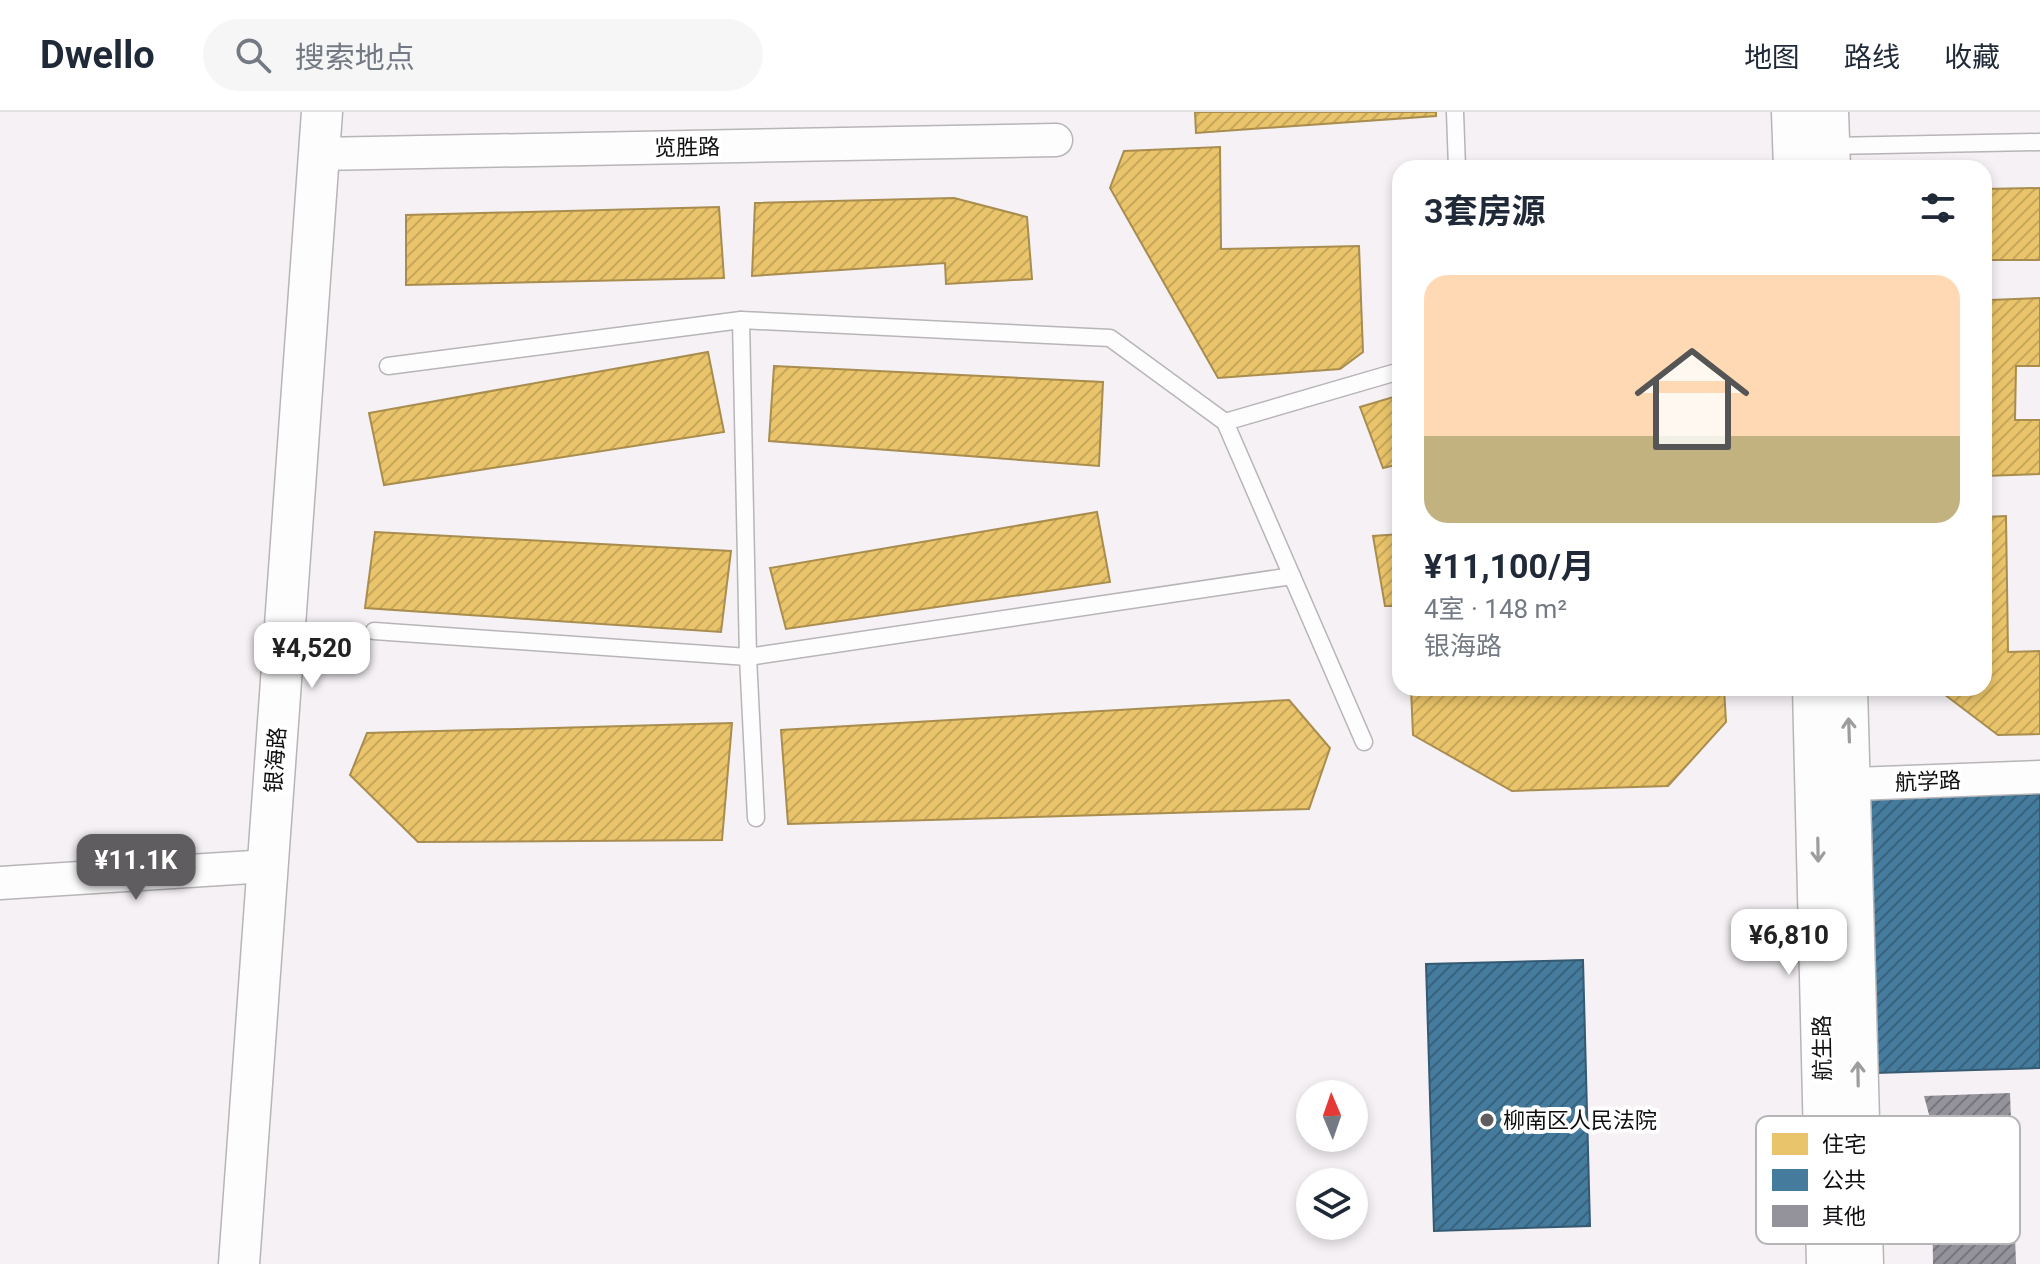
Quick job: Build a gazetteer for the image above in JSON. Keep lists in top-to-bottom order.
{
  "streets": {
    "street": [
      "览胜路",
      "银海路",
      "航学路",
      "航生路"
    ]
  },
  "crossings": [
    ["览胜路", "银海路"],
    ["航学路", "航生路"]
  ],
  "places": ["柳南区人民法院"],
  "legend": ["住宅", "公共", "其他"],
  "north": "top",
  "page": {
    "header": "Dwello",
    "search": "搜索地点",
    "nav": ["地图", "路线", "收藏"],
    "heading": "3套房源",
    "list": [
      {
        "name": "¥11,100/月",
        "note": "4室 · 148 m² · 银海路"
      }
    ],
    "price": ["¥4,520", "¥11.1K", "¥6,810"]
  }
}
